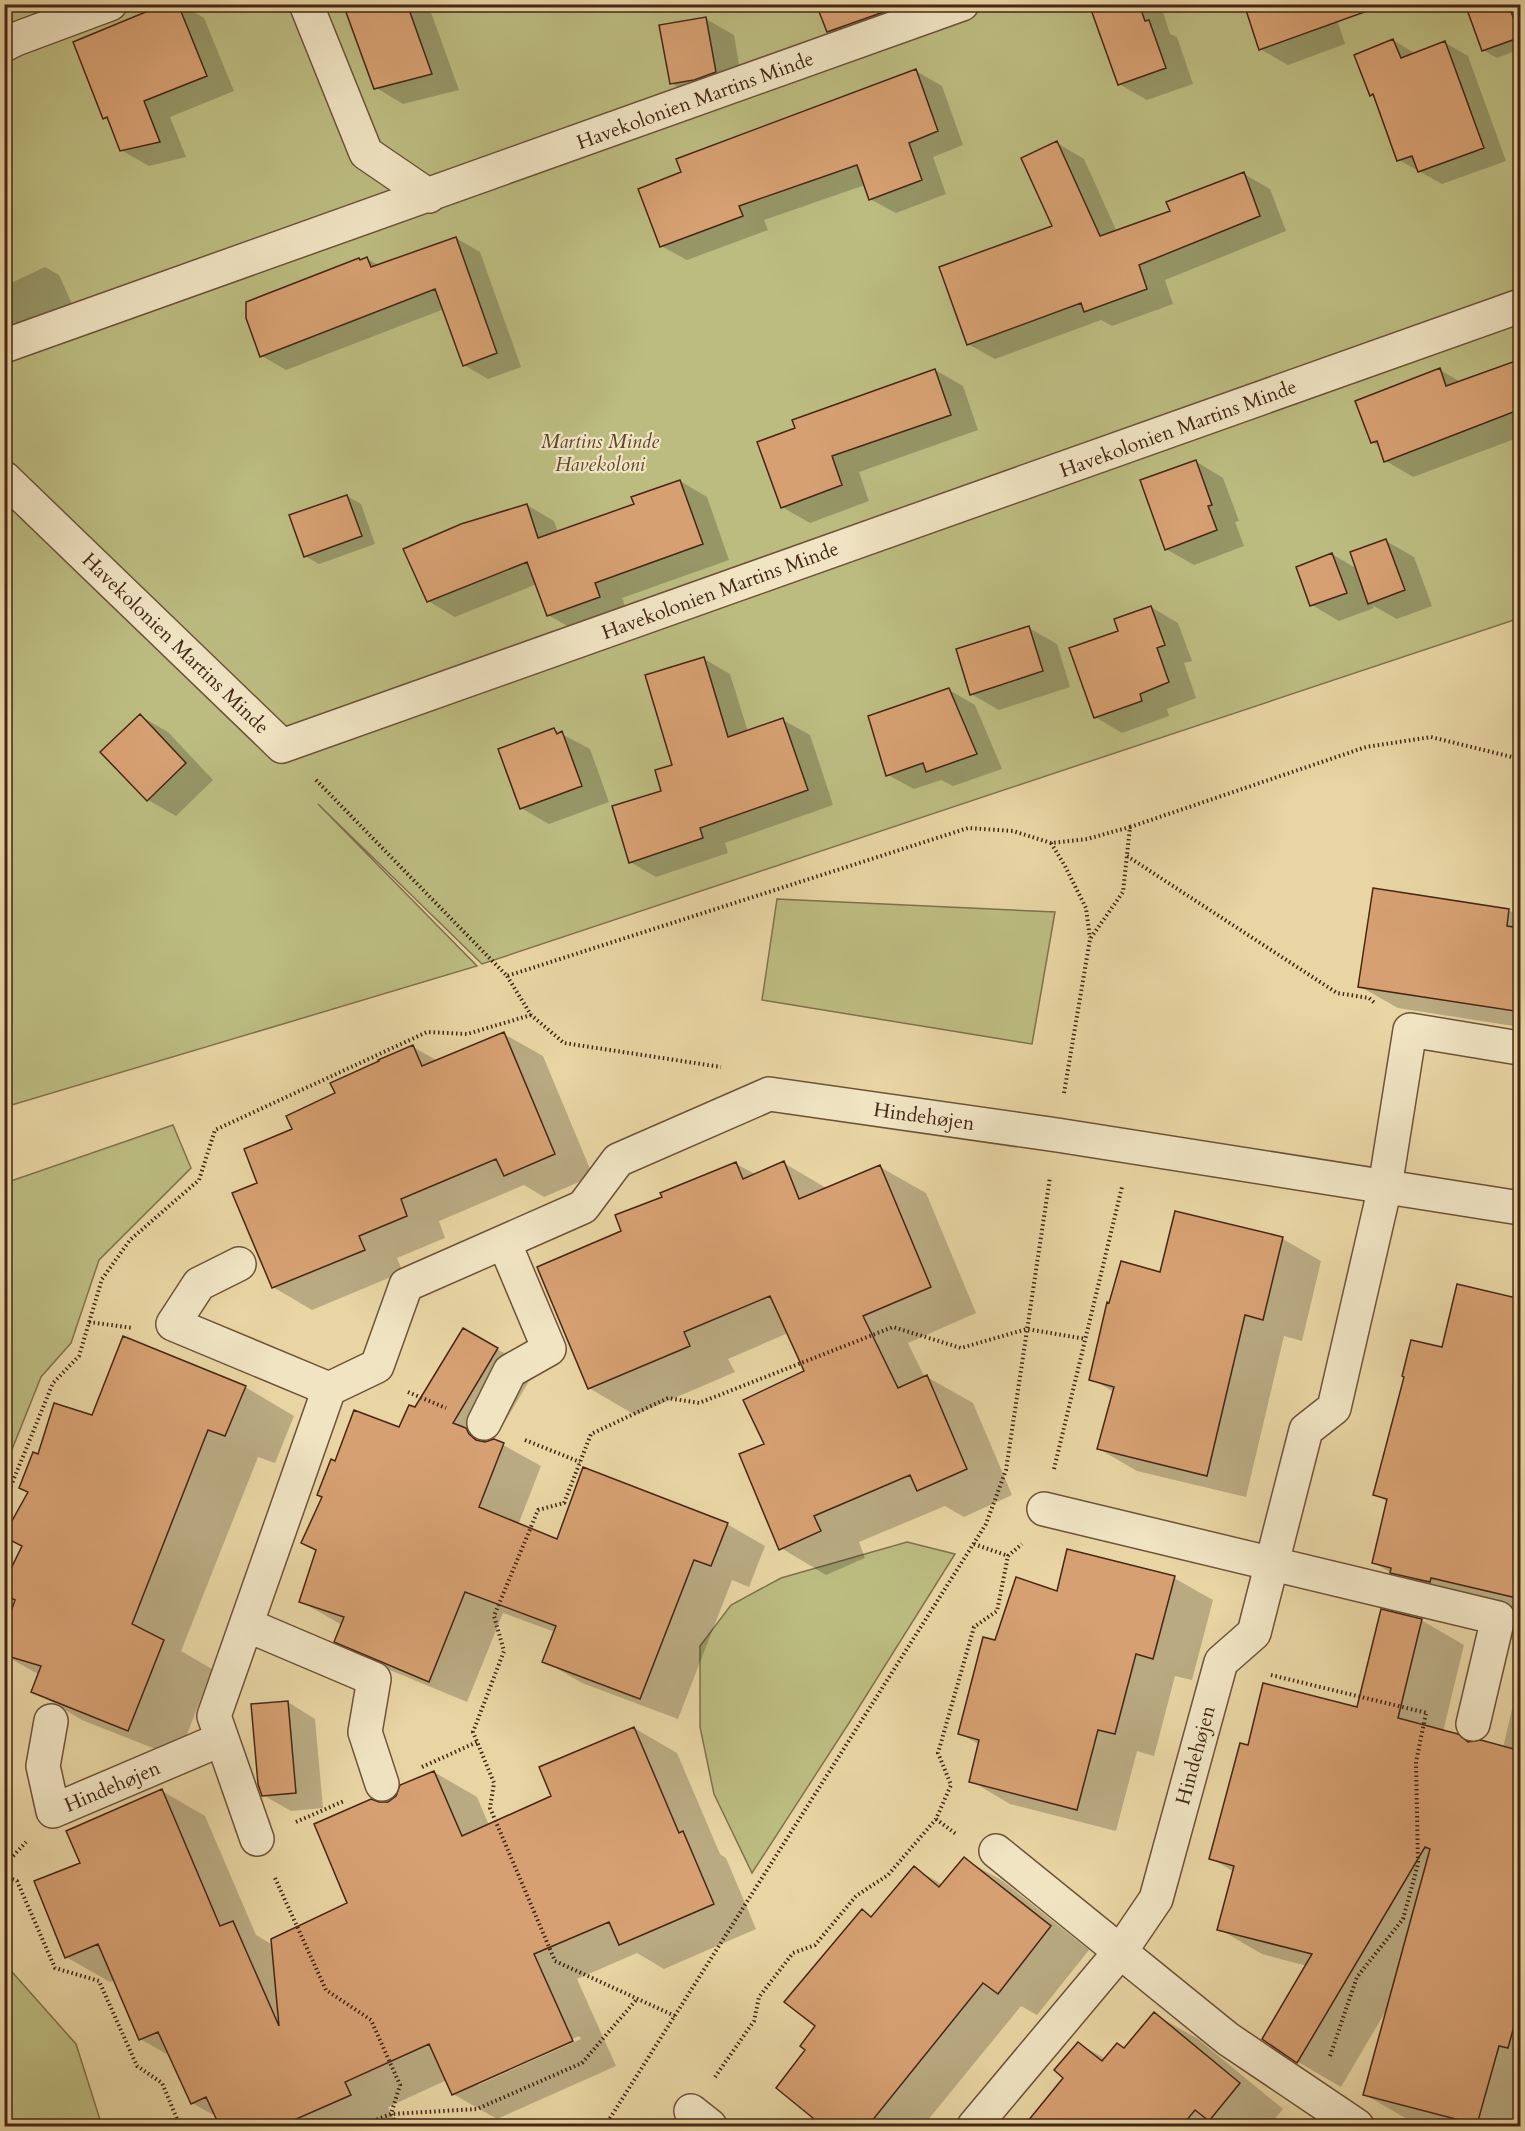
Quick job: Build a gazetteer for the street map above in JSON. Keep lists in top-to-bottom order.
{
  "streets": {
    "street": ["Havekolonien Martins Minde", "Hindehøjen"]
  },
  "parks": ["Martins Minde Havekoloni"]
}
